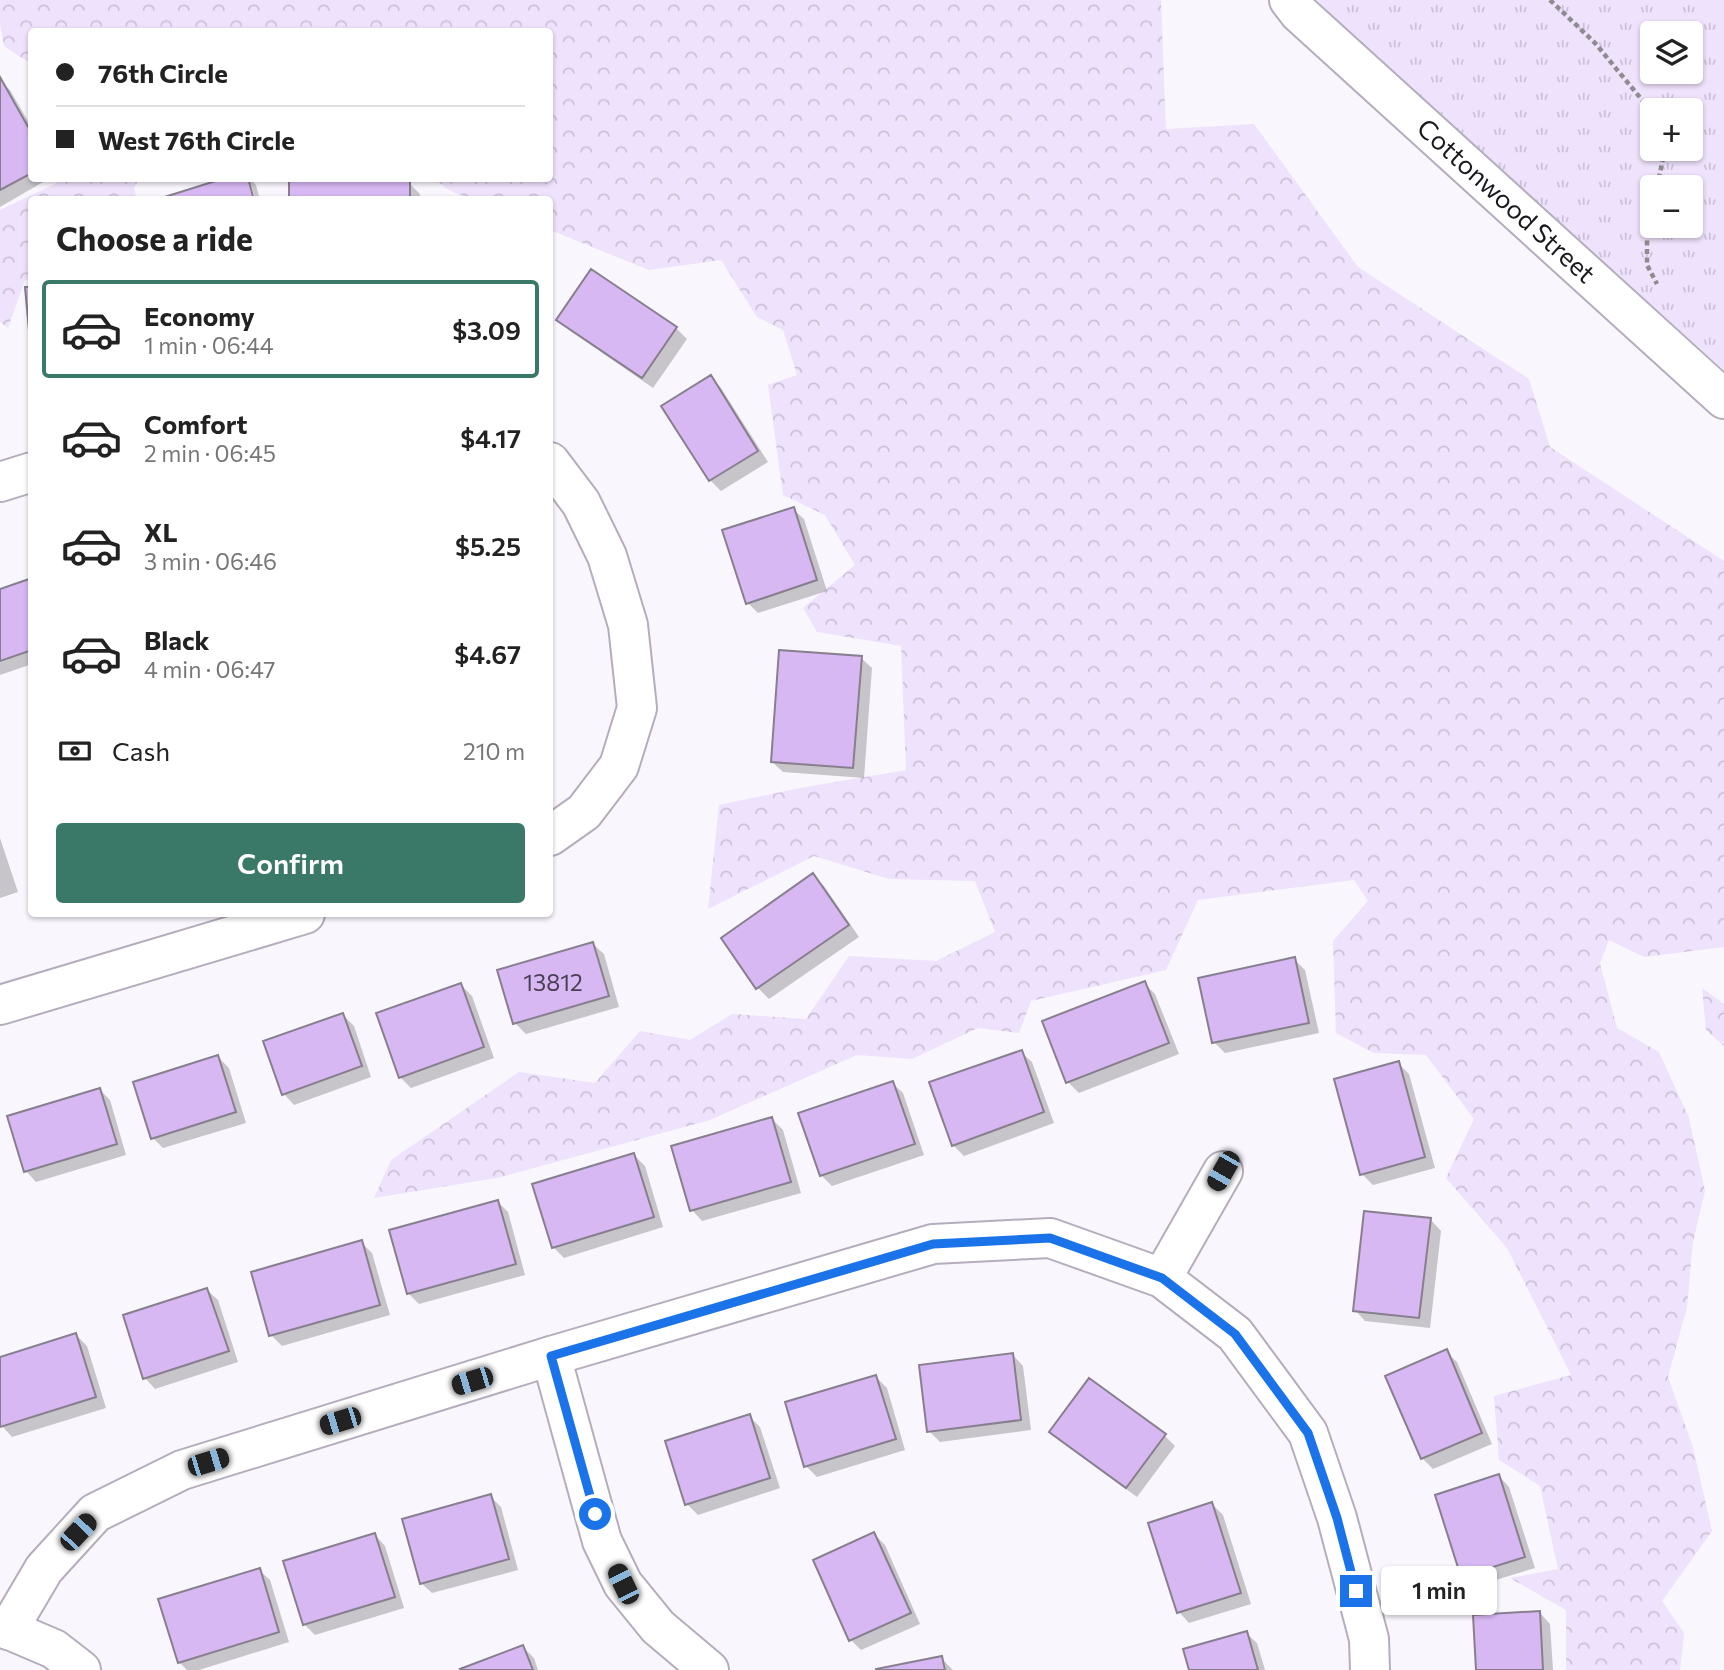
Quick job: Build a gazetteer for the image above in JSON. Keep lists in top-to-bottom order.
{
  "streets": {
    "street": ["Cottonwood Street"]
  },
  "house_numbers": ["13812"],
  "page": {
    "map_buttons": ["+", "−"],
    "banner": ["76th Circle", "West 76th Circle"],
    "heading": "Choose a ride",
    "list": [
      {
        "name": "Economy",
        "note": "1 min · 06:44",
        "value": "$3.09"
      },
      {
        "name": "Comfort",
        "note": "2 min · 06:45",
        "value": "$4.17"
      },
      {
        "name": "XL",
        "note": "3 min · 06:46",
        "value": "$5.25"
      },
      {
        "name": "Black",
        "note": "4 min · 06:47",
        "value": "$4.67"
      }
    ],
    "pay": ["Cash", "210 m"],
    "buttons": "Confirm",
    "bubble": "1 min"
  }
}
